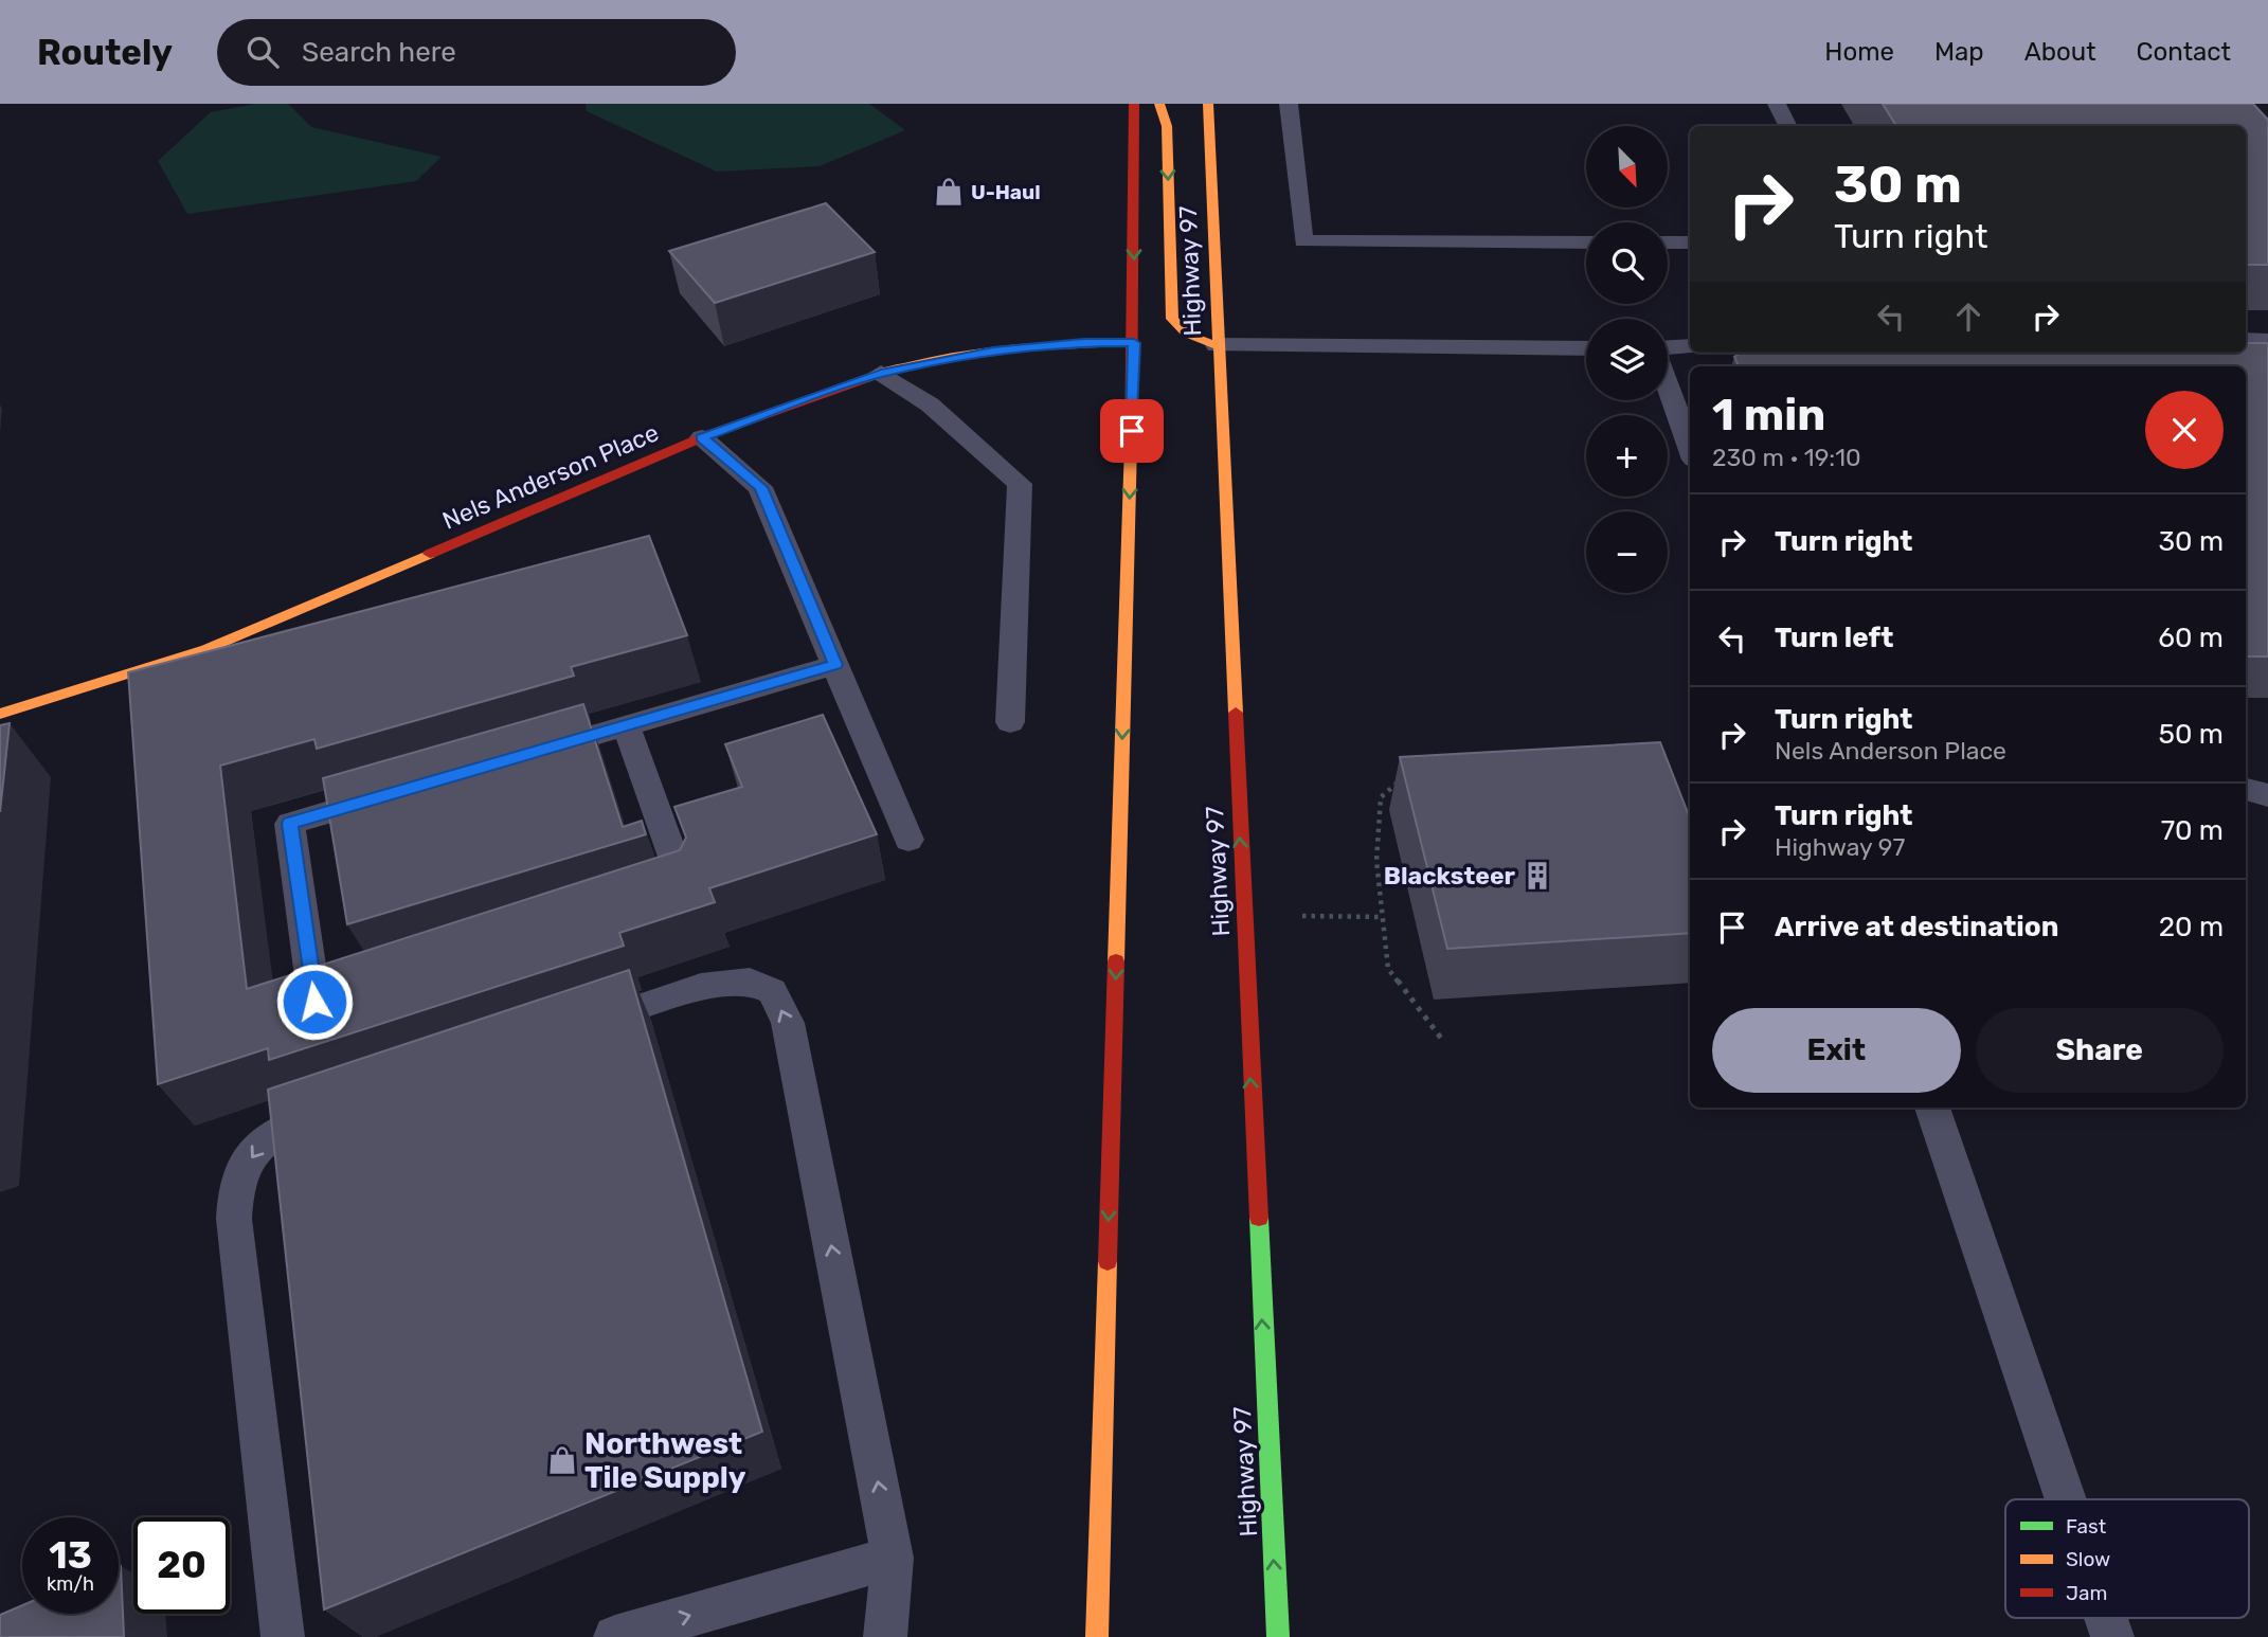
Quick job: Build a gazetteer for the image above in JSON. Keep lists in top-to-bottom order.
{
  "streets": {
    "main road": ["Highway 97", "Nels Anderson Place"]
  },
  "places": {
    "shop": ["U-Haul", "Northwest Tile Supply"],
    "building": ["Blacksteer"]
  },
  "legend": ["Fast", "Slow", "Jam"],
  "north": "bottom right",
  "page": {
    "header": "Routely",
    "search": "Search here",
    "nav": [
      "Home",
      "Map",
      "About",
      "Contact"
    ],
    "map_buttons": ["+", "−"],
    "turn": ["30 m", "Turn right"],
    "heading": ["1 min", "230 m · 19:10"],
    "list": [
      {
        "name": "Turn right",
        "value": "30 m"
      },
      {
        "name": "Turn left",
        "value": "60 m"
      },
      {
        "name": "Turn right",
        "note": "Nels Anderson Place",
        "value": "50 m"
      },
      {
        "name": "Turn right",
        "note": "Highway 97",
        "value": "70 m"
      },
      {
        "name": "Arrive at destination",
        "value": "20 m"
      }
    ],
    "buttons": ["Exit", "Share"],
    "speed": "13 km/h",
    "limit": "20"
  }
}
